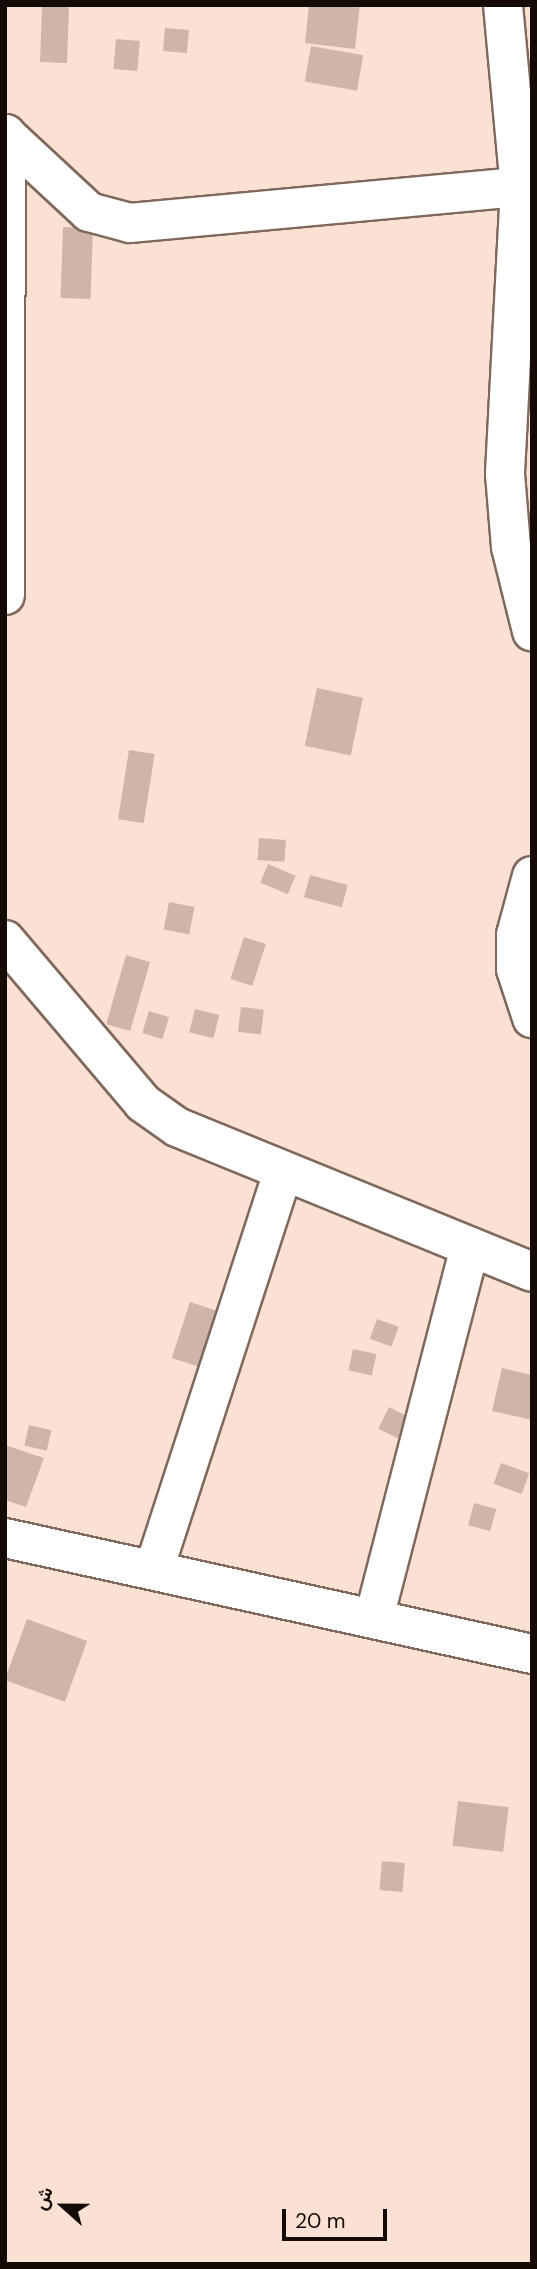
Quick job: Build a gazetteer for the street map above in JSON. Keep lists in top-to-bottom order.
{
  "scale_bar": "20 m",
  "north": "left"
}
